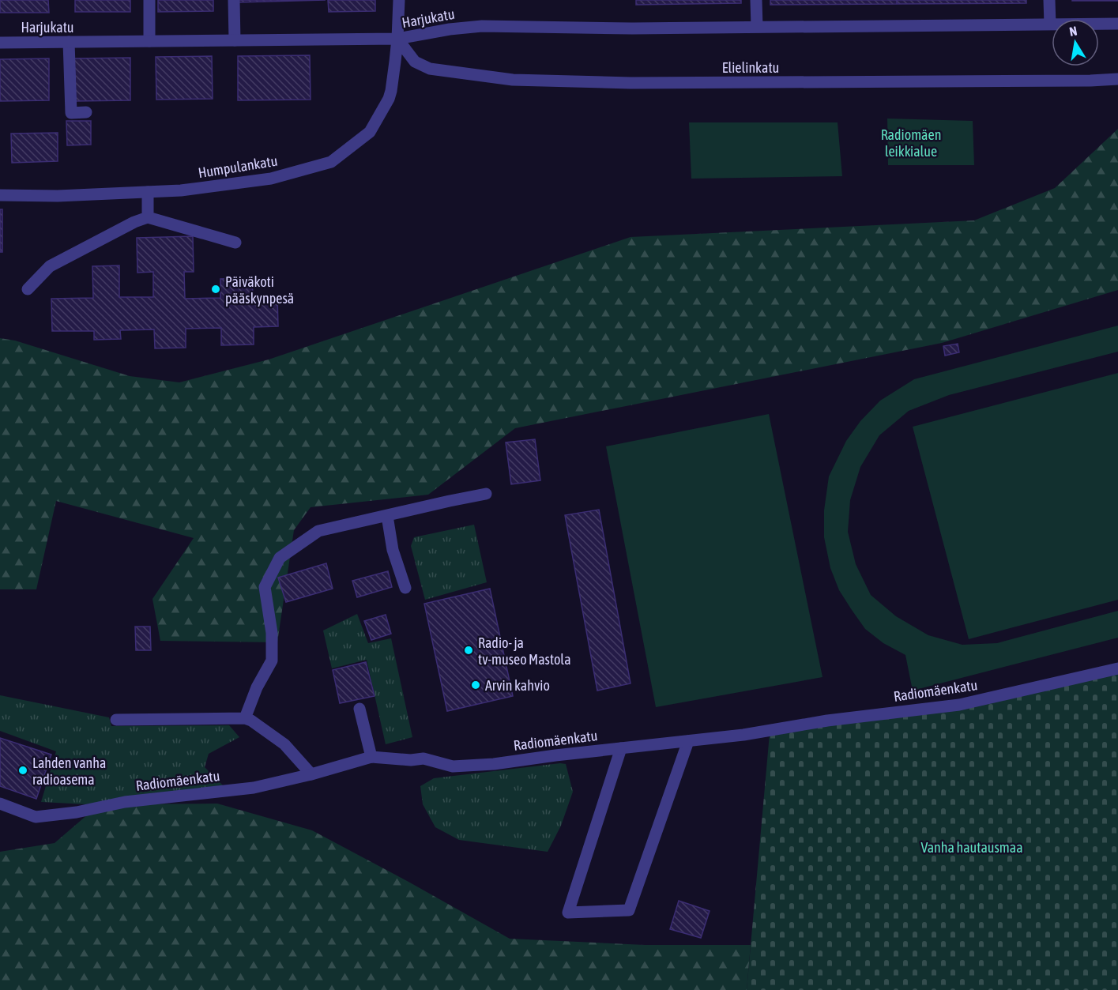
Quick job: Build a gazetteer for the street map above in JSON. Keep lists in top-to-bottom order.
{
  "streets": {
    "street": [
      "Harjukatu",
      "Elielinkatu",
      "Humpulankatu",
      "Radiomäenkatu"
    ]
  },
  "crossings": [
    ["Harjukatu", "Elielinkatu"],
    ["Harjukatu", "Humpulankatu"],
    ["Elielinkatu", "Humpulankatu"]
  ],
  "parks": ["Radiomäen leikkialue", "Vanha hautausmaa"],
  "places": [
    "Päiväkoti pääskynpesä",
    "Radio- ja tv-museo Mastola",
    "Arvin kahvio",
    "Lahden vanha radioasema"
  ],
  "north": "top"
}
